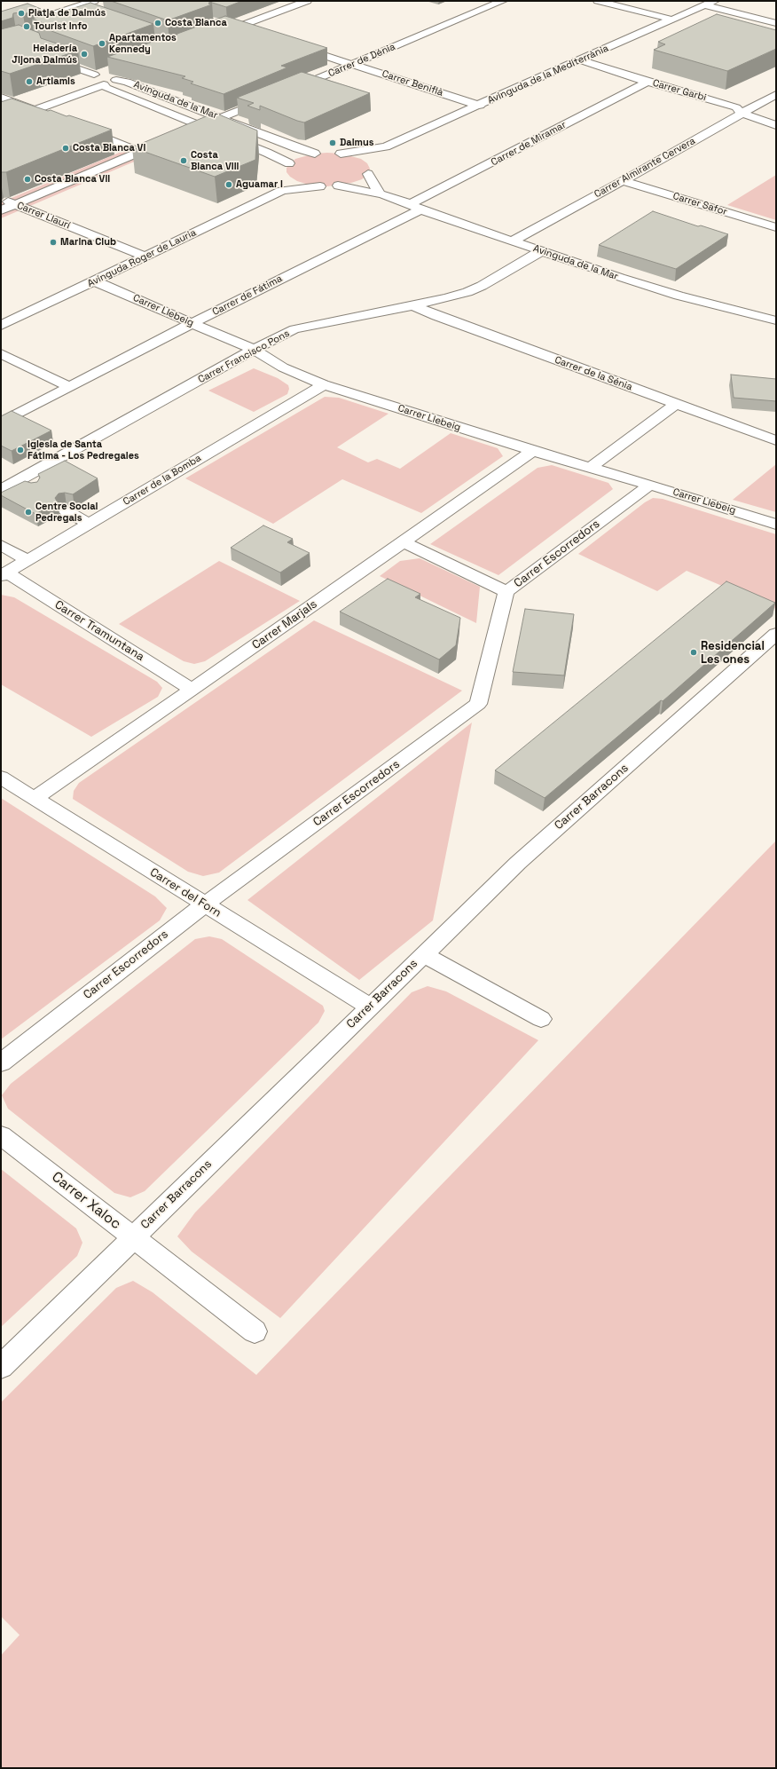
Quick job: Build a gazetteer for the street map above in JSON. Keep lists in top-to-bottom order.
{
  "streets": {
    "street": [
      "Carrer de Dénia",
      "Avinguda de la Mediterrània",
      "Carrer Beniflà",
      "Carrer Garbi",
      "Avinguda de la Mar",
      "Carrer de Miramar",
      "Carrer Almirante Cervera",
      "Carrer Safor",
      "Carrer Llaurí",
      "Avinguda Roger de Lauria",
      "Carrer de Fátima",
      "Carrer Llebeig",
      "Carrer Francisco Pons",
      "Carrer de la Sénia",
      "Carrer de la Bomba",
      "Carrer Escorredors",
      "Carrer Marjals",
      "Carrer Tramuntana",
      "Carrer Barracons",
      "Carrer del Forn",
      "Carrer Xaloc"
    ]
  },
  "crossings": [
    ["Carrer de Dénia", "Carrer Beniflà"],
    ["Avinguda de la Mediterrània", "Carrer Beniflà"],
    ["Avinguda de la Mediterrània", "Carrer Garbi"],
    ["Carrer Garbi", "Carrer de Miramar"],
    ["Carrer Garbi", "Carrer Almirante Cervera"],
    ["Avinguda de la Mar", "Carrer de Miramar"],
    ["Avinguda de la Mar", "Carrer Almirante Cervera"],
    ["Avinguda de la Mar", "Avinguda Roger de Lauria"],
    ["Avinguda de la Mar", "Carrer de Fátima"],
    ["Avinguda de la Mar", "Carrer Francisco Pons"],
    ["Carrer de Miramar", "Carrer de Fátima"],
    ["Carrer Almirante Cervera", "Carrer Safor"],
    ["Carrer Llaurí", "Avinguda Roger de Lauria"],
    ["Avinguda Roger de Lauria", "Carrer Llebeig"],
    ["Carrer de Fátima", "Carrer Llebeig"],
    ["Carrer Llebeig", "Carrer Francisco Pons"],
    ["Carrer Llebeig", "Carrer de la Bomba"],
    ["Carrer Llebeig", "Carrer Escorredors"],
    ["Carrer Llebeig", "Carrer Marjals"],
    ["Carrer Francisco Pons", "Carrer de la Sénia"],
    ["Carrer de la Bomba", "Carrer Tramuntana"],
    ["Carrer Escorredors", "Carrer del Forn"],
    ["Carrer Marjals", "Carrer Tramuntana"],
    ["Carrer Marjals", "Carrer del Forn"],
    ["Carrer Barracons", "Carrer del Forn"],
    ["Carrer Barracons", "Carrer Xaloc"]
  ],
  "places": [
    "Platja de Daimús",
    "Costa Blanca",
    "Tourist Info",
    "Apartamentos Kennedy",
    "Heladería Jijona Daimús",
    "Artiamis",
    "Daimus",
    "Costa Blanca VI",
    "Costa Blanca VIII",
    "Costa Blanca VII",
    "Aguamar I",
    "Marina Club",
    "Iglesia de Santa Fátima - Los Pedregales",
    "Centre Social Pedregals",
    "Residencial Les ones"
  ]
}
